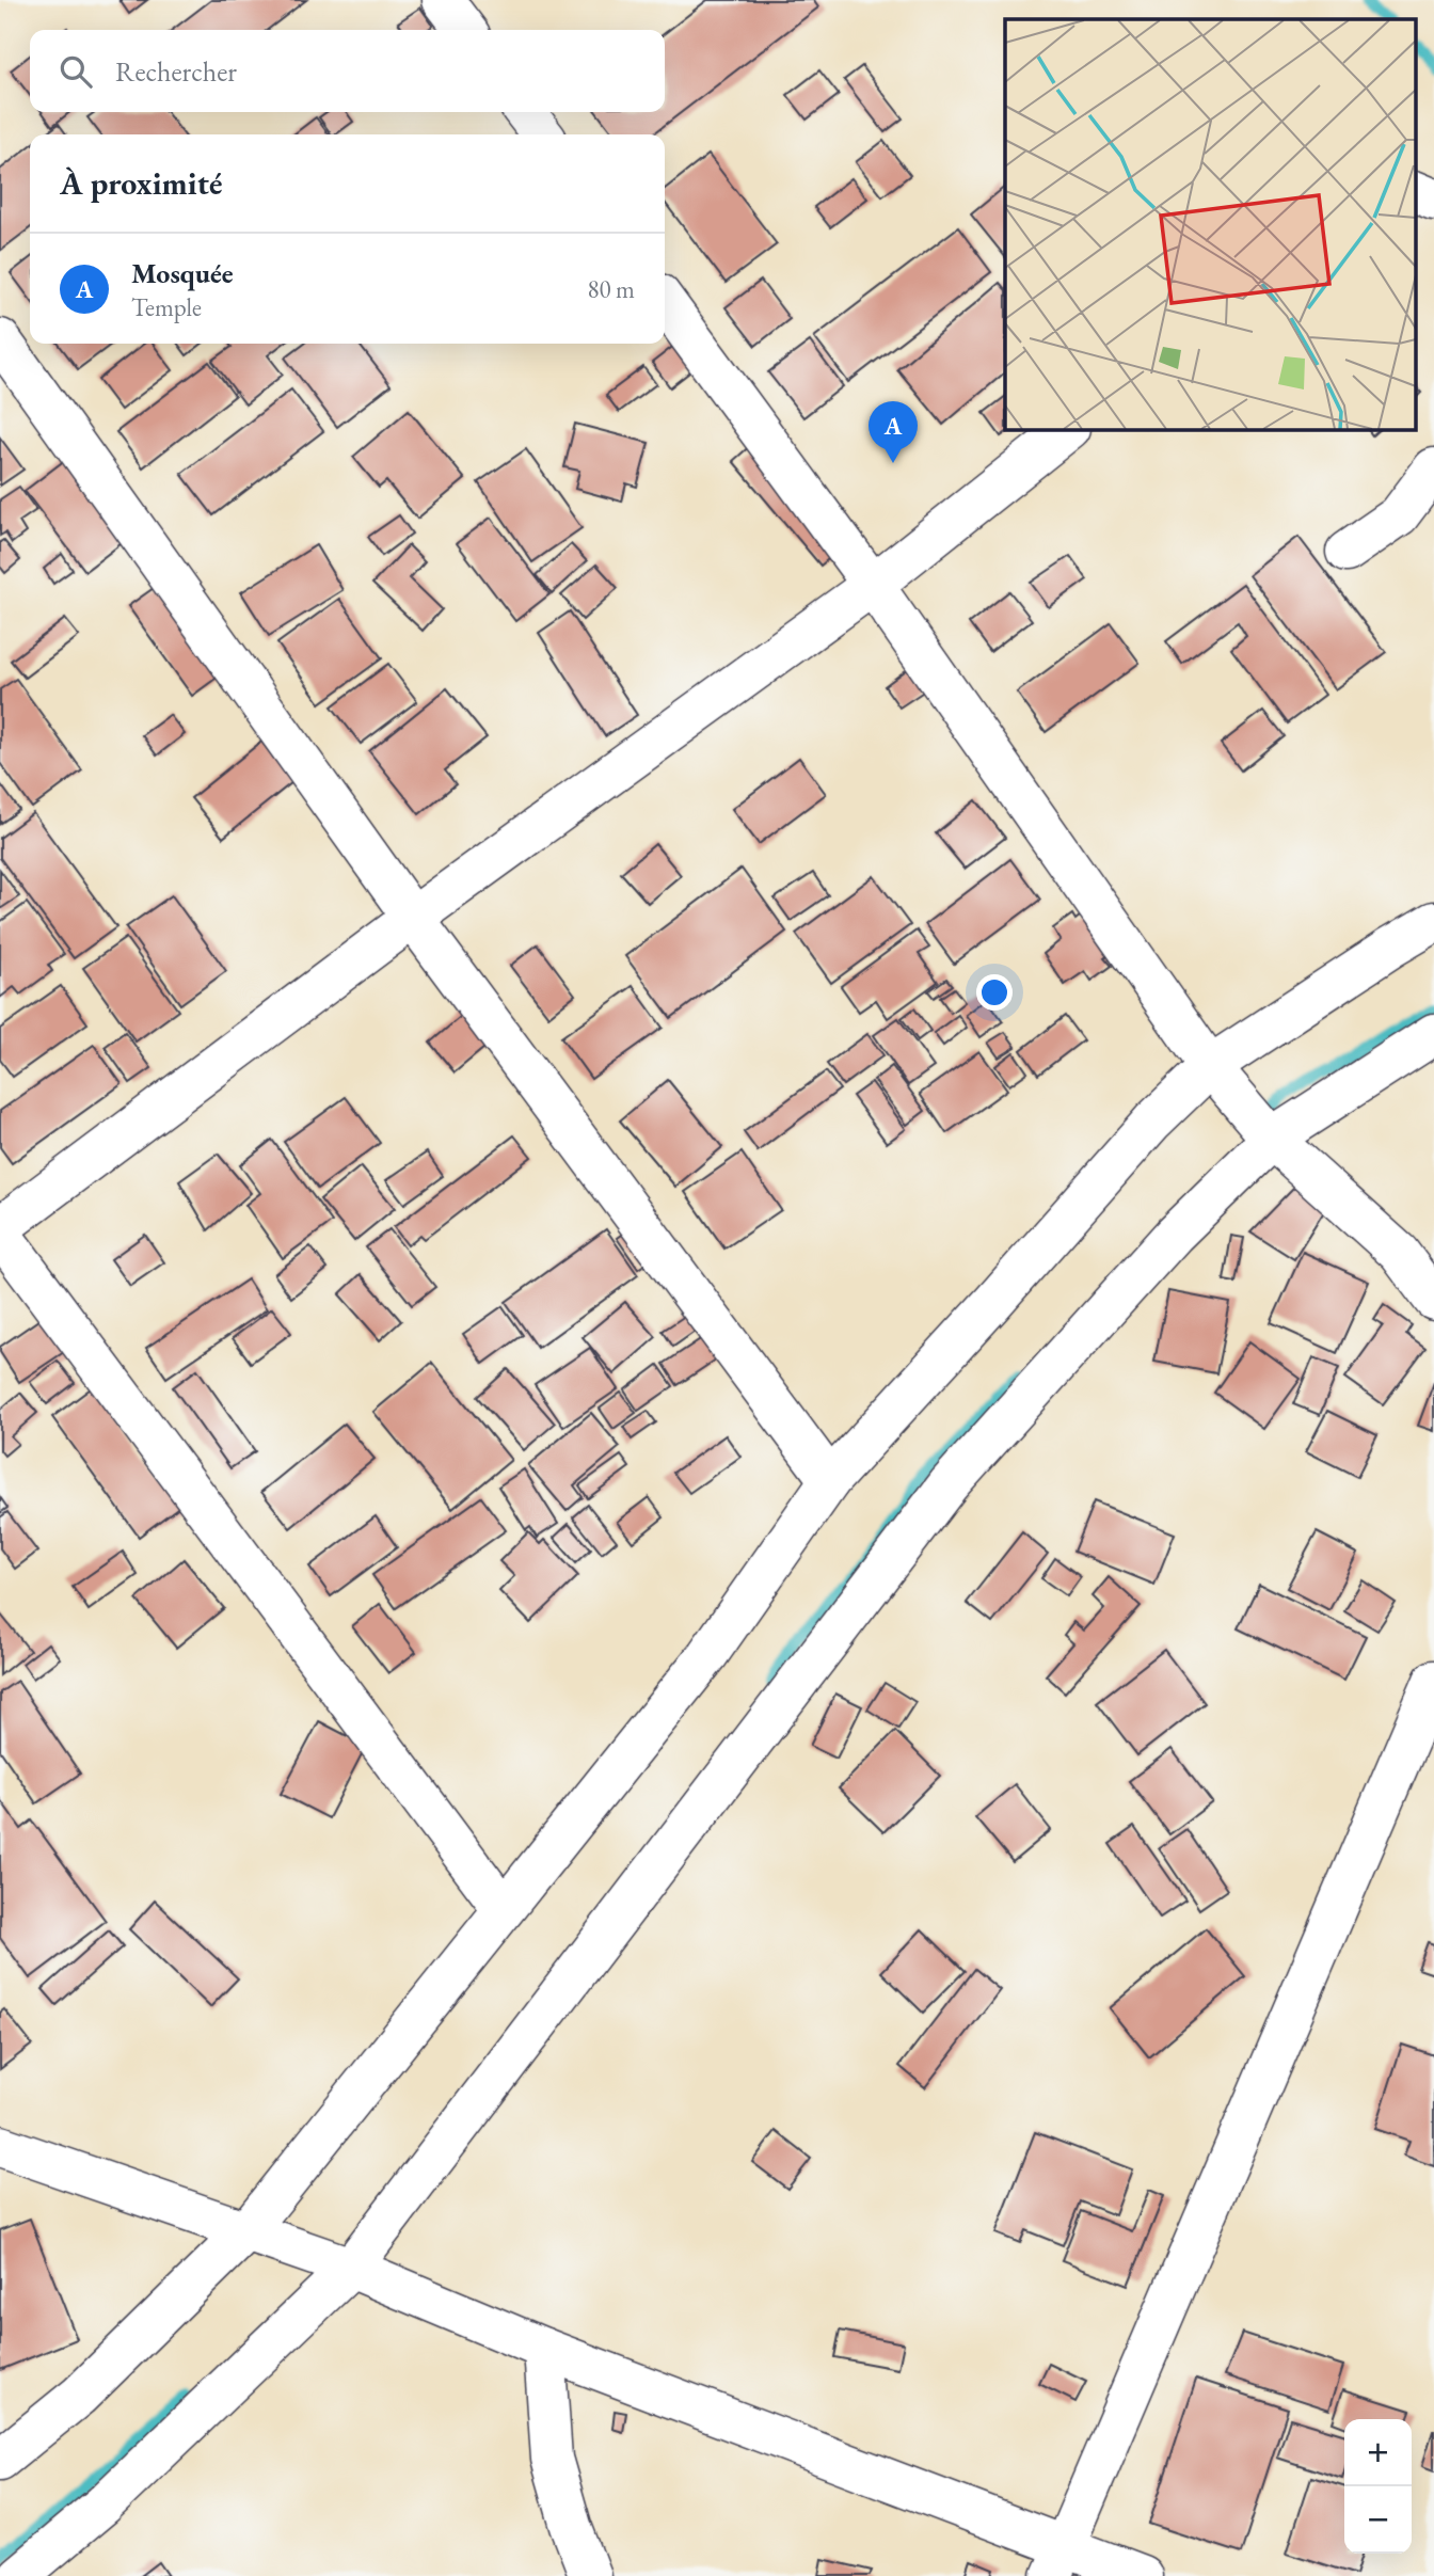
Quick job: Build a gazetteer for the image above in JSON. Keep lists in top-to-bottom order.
{
  "page": {
    "search": "Rechercher",
    "heading": "À proximité",
    "list": [
      {
        "mark": "A",
        "name": "Mosquée",
        "note": "Temple",
        "value": "80 m"
      }
    ],
    "pins": "A",
    "map_buttons": ["+", "−"]
  }
}
